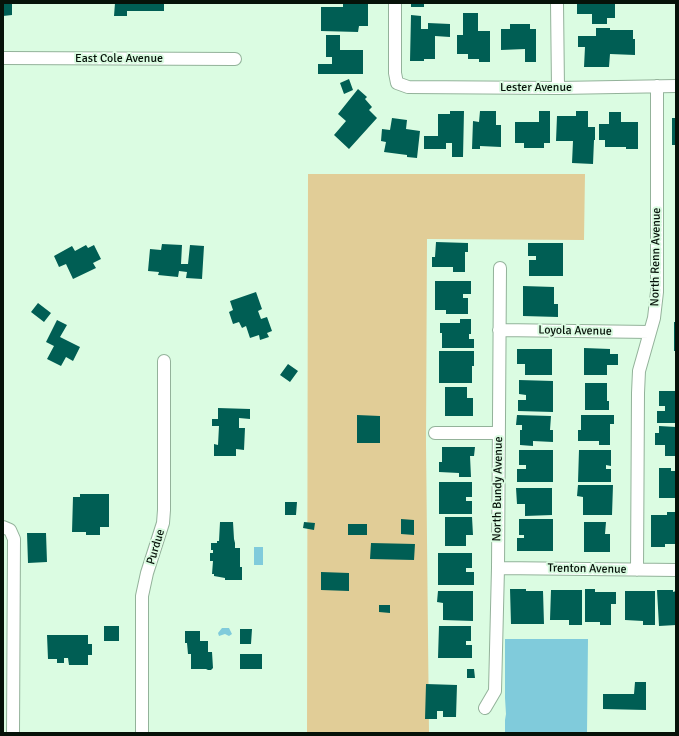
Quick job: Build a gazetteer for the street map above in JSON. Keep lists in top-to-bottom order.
{
  "streets": {
    "street": [
      "East Cole Avenue",
      "Lester Avenue",
      "North Renn Avenue",
      "Loyola Avenue",
      "North Bundy Avenue",
      "Purdue",
      "Trenton Avenue"
    ]
  },
  "crossings": [
    ["Lester Avenue", "North Renn Avenue"],
    ["North Renn Avenue", "Loyola Avenue"],
    ["North Renn Avenue", "Trenton Avenue"],
    ["Loyola Avenue", "North Bundy Avenue"],
    ["North Bundy Avenue", "Trenton Avenue"]
  ]
}
